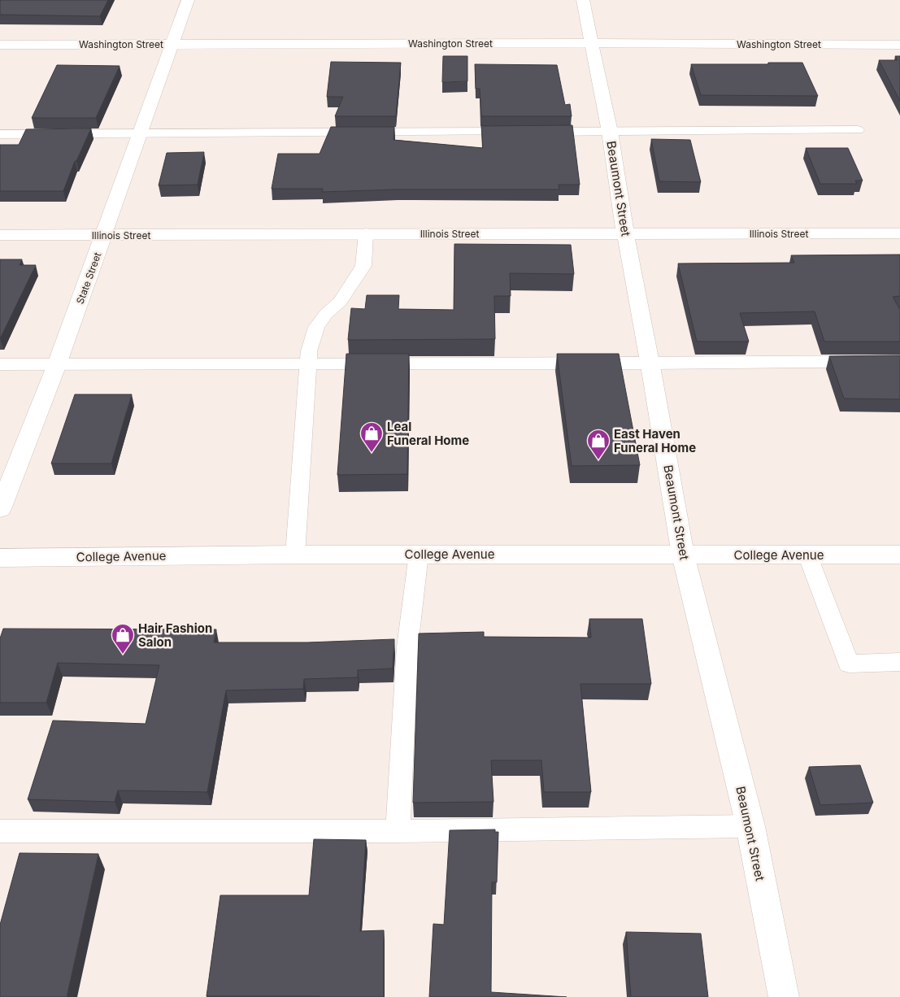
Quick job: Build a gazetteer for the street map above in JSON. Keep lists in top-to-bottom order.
{
  "streets": {
    "street": [
      "Washington Street",
      "Beaumont Street",
      "Illinois Street",
      "State Street",
      "College Avenue"
    ]
  },
  "crossings": [
    ["Washington Street", "Beaumont Street"],
    ["Washington Street", "State Street"],
    ["Beaumont Street", "Illinois Street"],
    ["Beaumont Street", "College Avenue"],
    ["Illinois Street", "State Street"]
  ],
  "places": {
    "shop": ["Leal Funeral Home", "East Haven Funeral Home", "Hair Fashion Salon"]
  }
}
